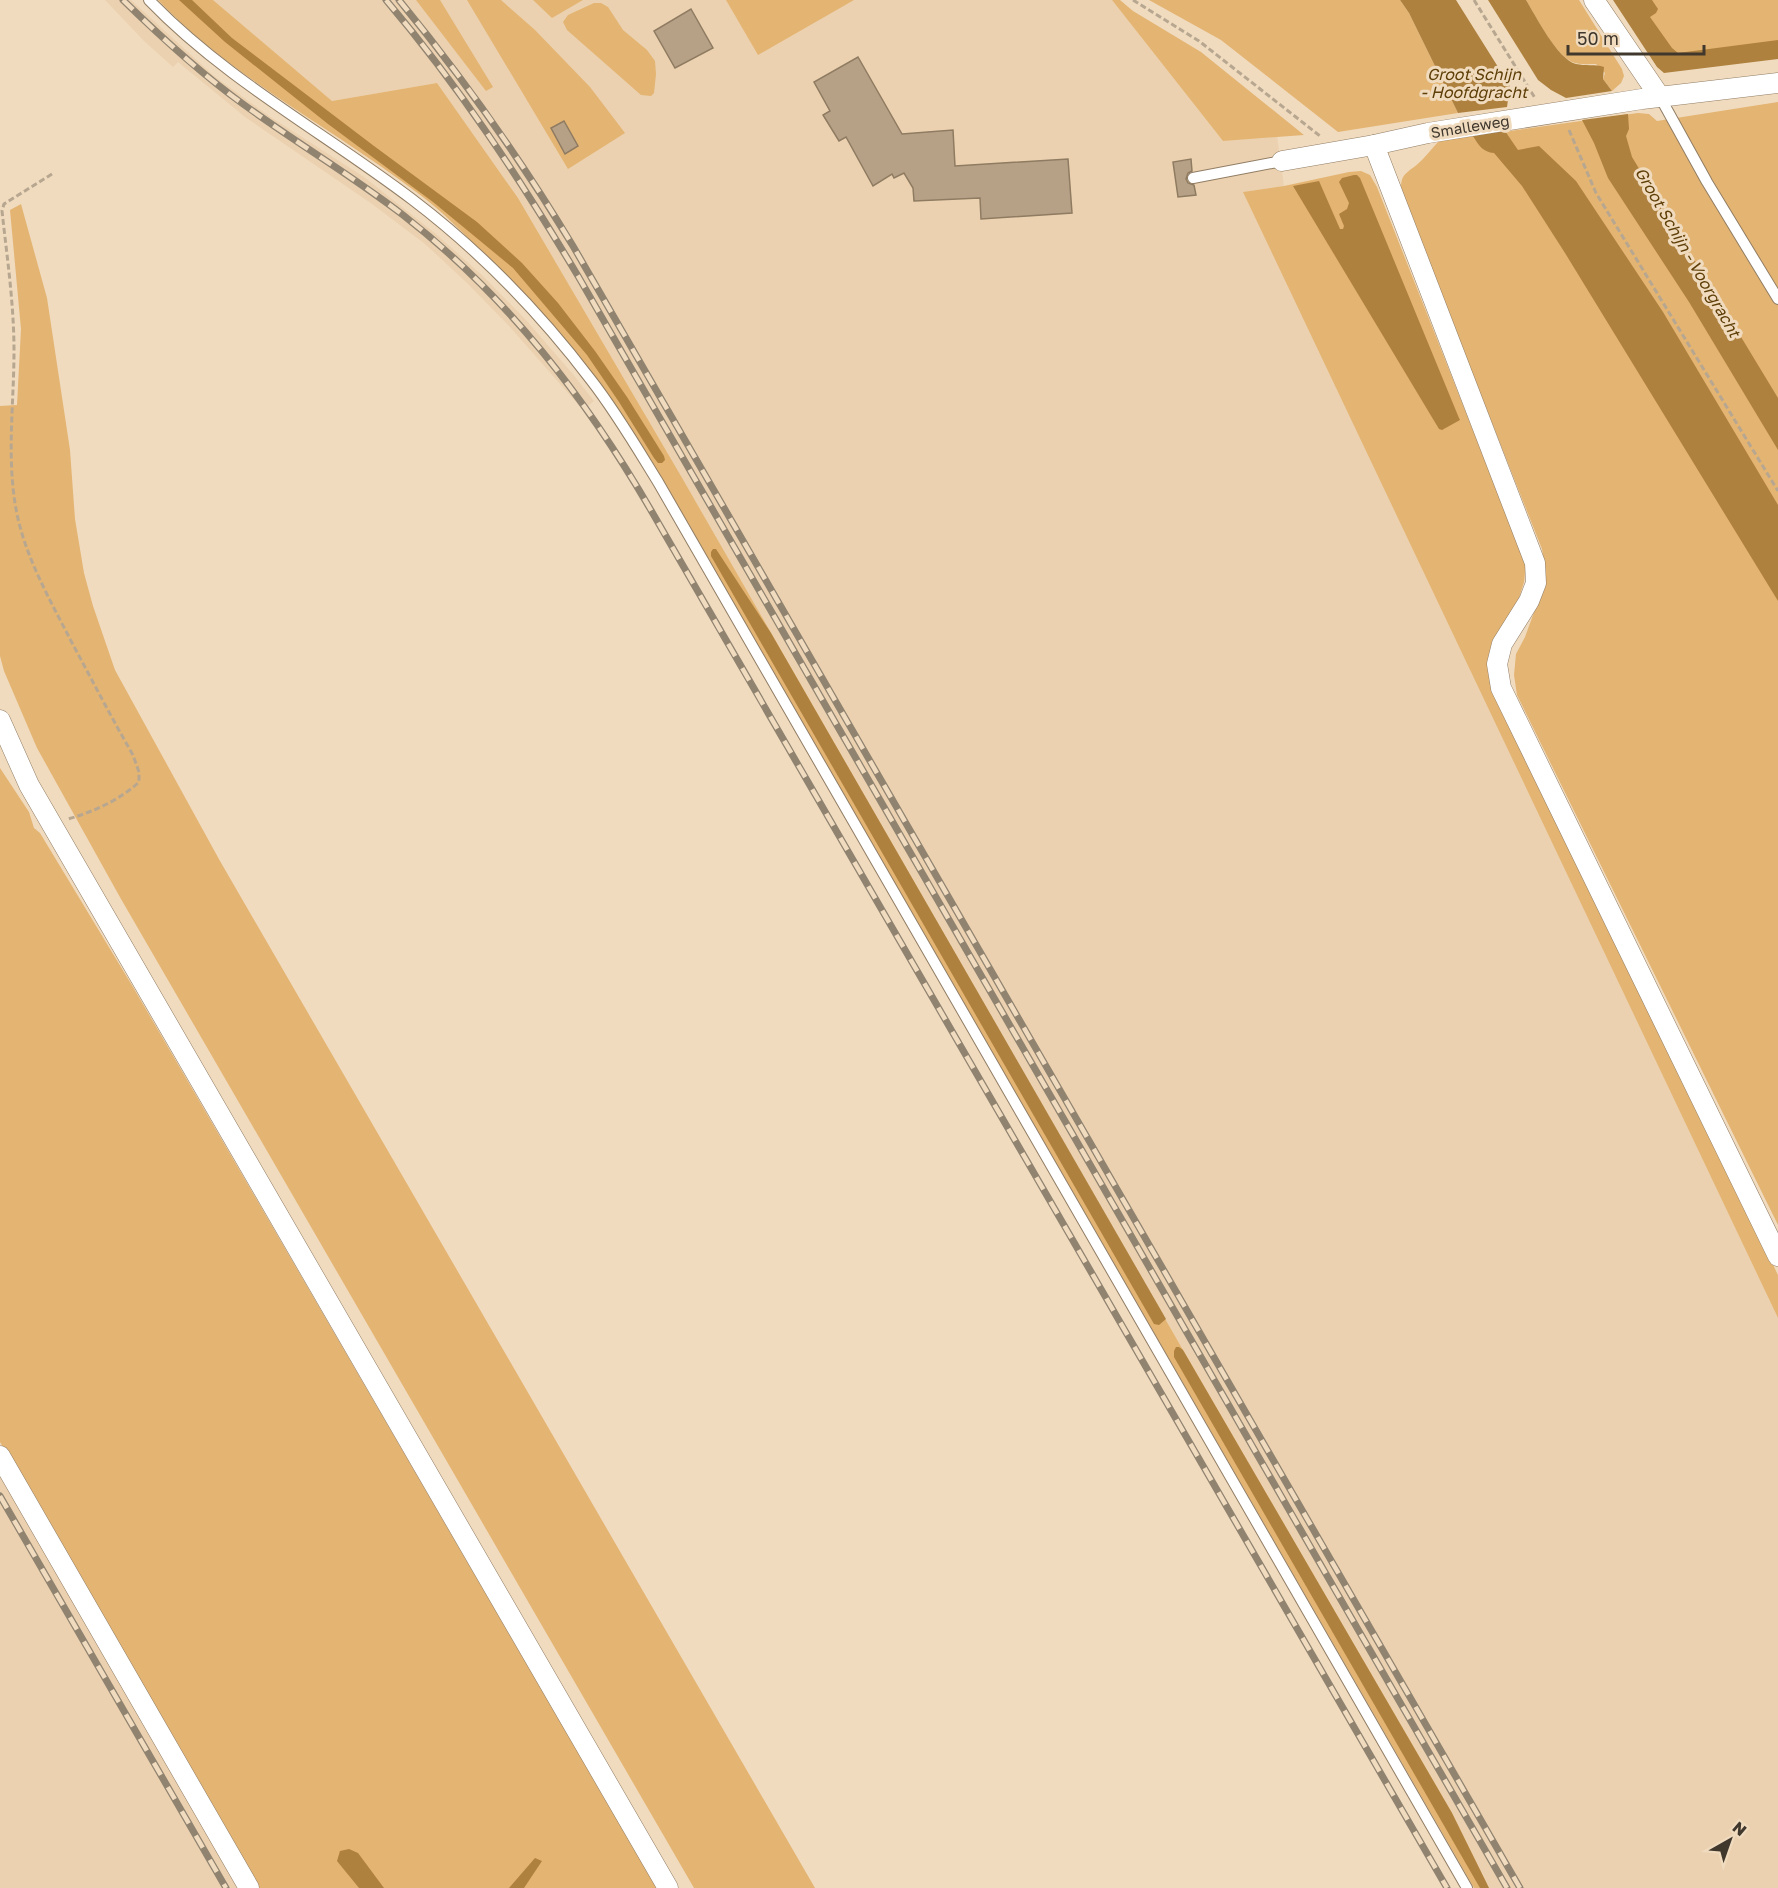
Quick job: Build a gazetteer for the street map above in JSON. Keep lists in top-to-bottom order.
{
  "streets": {
    "street": ["Smalleweg"]
  },
  "water": ["Groot Schijn - Hoofdgracht", "Groot Schijn - Voorgracht"],
  "scale_bar": "50 m",
  "north": "top right"
}
